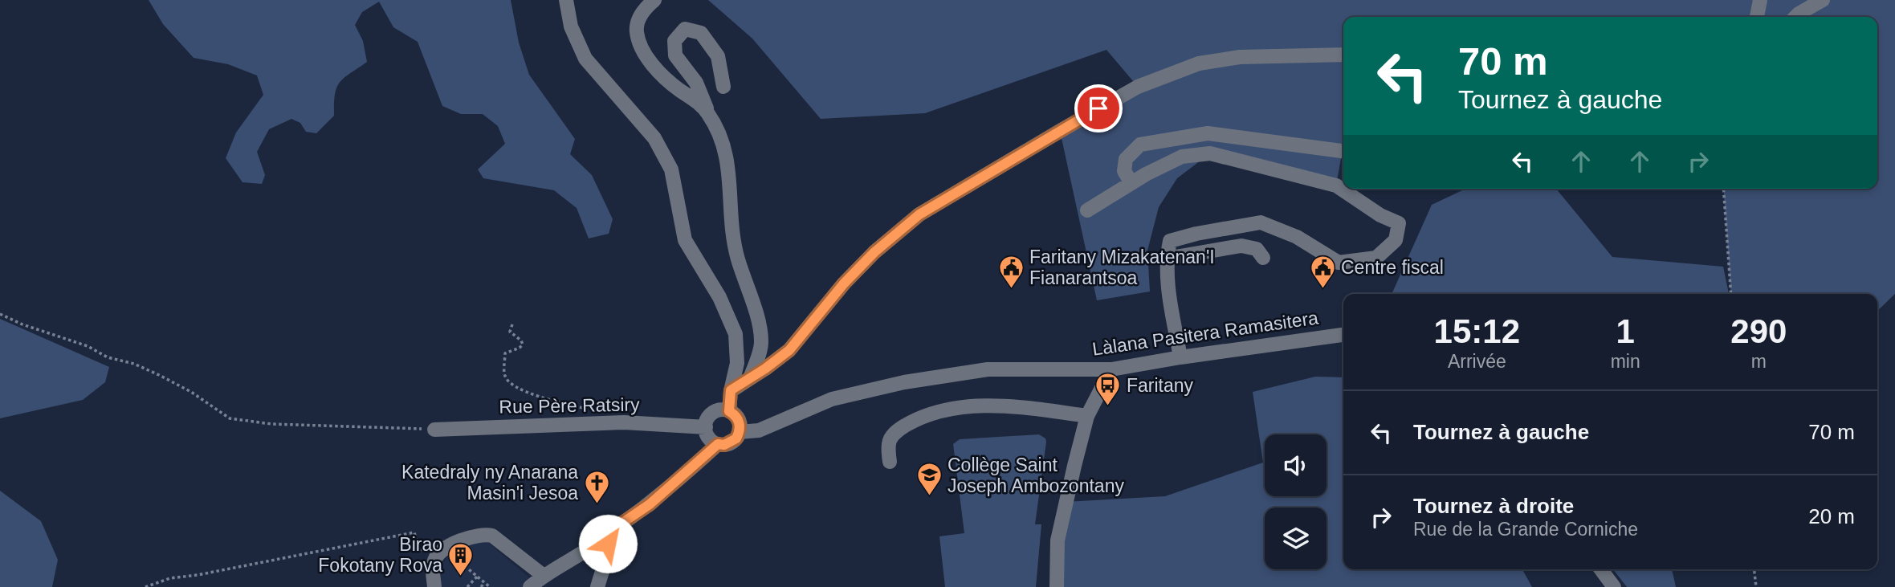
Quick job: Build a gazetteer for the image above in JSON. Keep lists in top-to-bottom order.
{
  "streets": {
    "street": ["Làlana Pasitera Ramasitera", "Rue Père Ratsiry"]
  },
  "crossings": [
    ["Làlana Pasitera Ramasitera", "Rue Père Ratsiry"]
  ],
  "places": {
    "public building": ["Faritany Mizakatenan'I Fianarantsoa", "Centre fiscal"],
    "bus stop": ["Faritany"],
    "school or university": ["Collège Saint Joseph Ambozontany"],
    "church": ["Katedraly ny Anarana Masin'i Jesoa"],
    "building": ["Birao Fokotany Rova"]
  },
  "page": {
    "turn": ["70 m", "Tournez à gauche"],
    "eta": [
      "15:12",
      "Arrivée",
      "1",
      "min",
      "290",
      "m"
    ],
    "list": [
      {
        "name": "Tournez à gauche",
        "value": "70 m"
      },
      {
        "name": "Tournez à droite",
        "note": "Rue de la Grande Corniche",
        "value": "20 m"
      }
    ]
  }
}
